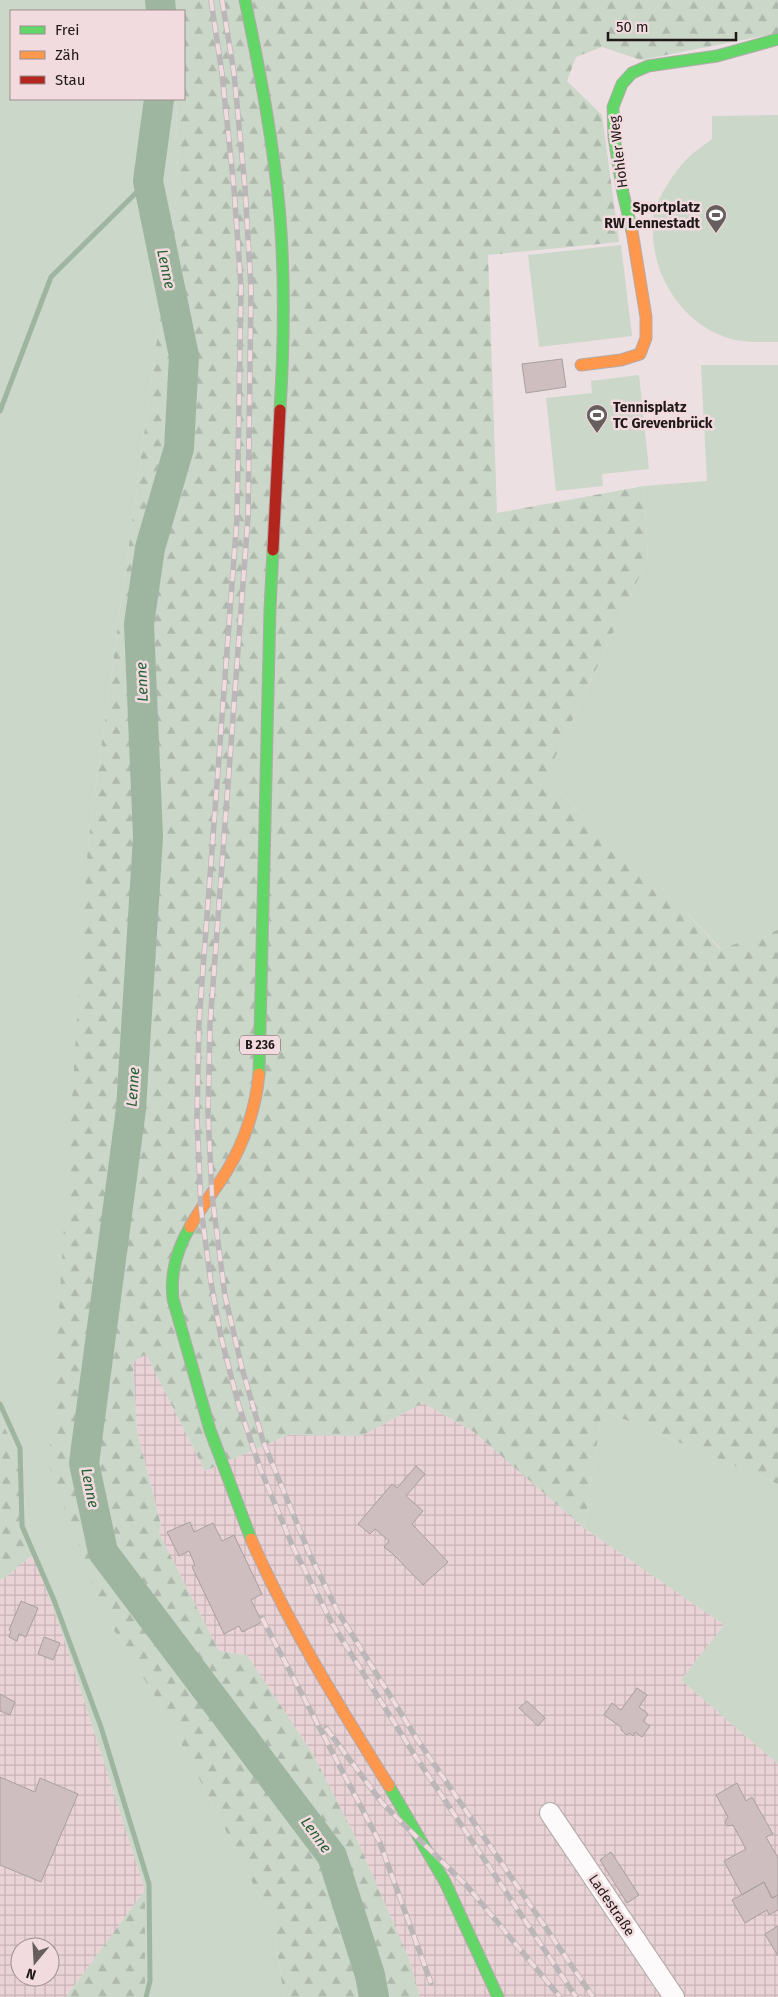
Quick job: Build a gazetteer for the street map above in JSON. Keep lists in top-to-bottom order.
{
  "streets": {
    "main road": ["Hohler Weg", "B 236"],
    "street": ["Ladestraße"]
  },
  "water": ["Lenne"],
  "places": {
    "sports": ["Sportplatz RW Lennestadt", "Tennisplatz TC Grevenbrück"]
  },
  "legend": ["Frei", "Zäh", "Stau"],
  "scale_bar": "50 m",
  "north": "bottom"
}
